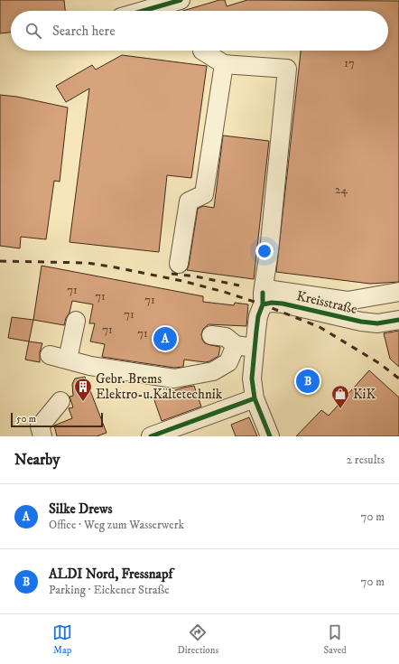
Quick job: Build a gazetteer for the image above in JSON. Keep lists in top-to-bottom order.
{
  "streets": {
    "street": ["Kreisstraße"]
  },
  "places": {
    "building": ["Gebr. Brems Elektro-u.Kältetechnik"],
    "shop": ["KiK"]
  },
  "house_numbers": [
    "17",
    "24",
    "71",
    "71",
    "71",
    "71",
    "71",
    "71"
  ],
  "scale_bar": "50 m",
  "page": {
    "search": "Search here",
    "pins": ["A", "B"],
    "scale": "50 m",
    "heading": ["Nearby", "2 results"],
    "list": [
      {
        "mark": "A",
        "name": "Silke Drews",
        "note": "Office · Weg zum Wasserwerk",
        "value": "70 m"
      },
      {
        "mark": "B",
        "name": "ALDI Nord, Fressnapf",
        "note": "Parking · Eickener Straße",
        "value": "70 m"
      }
    ],
    "nav": ["Map", "Directions", "Saved"]
  }
}
